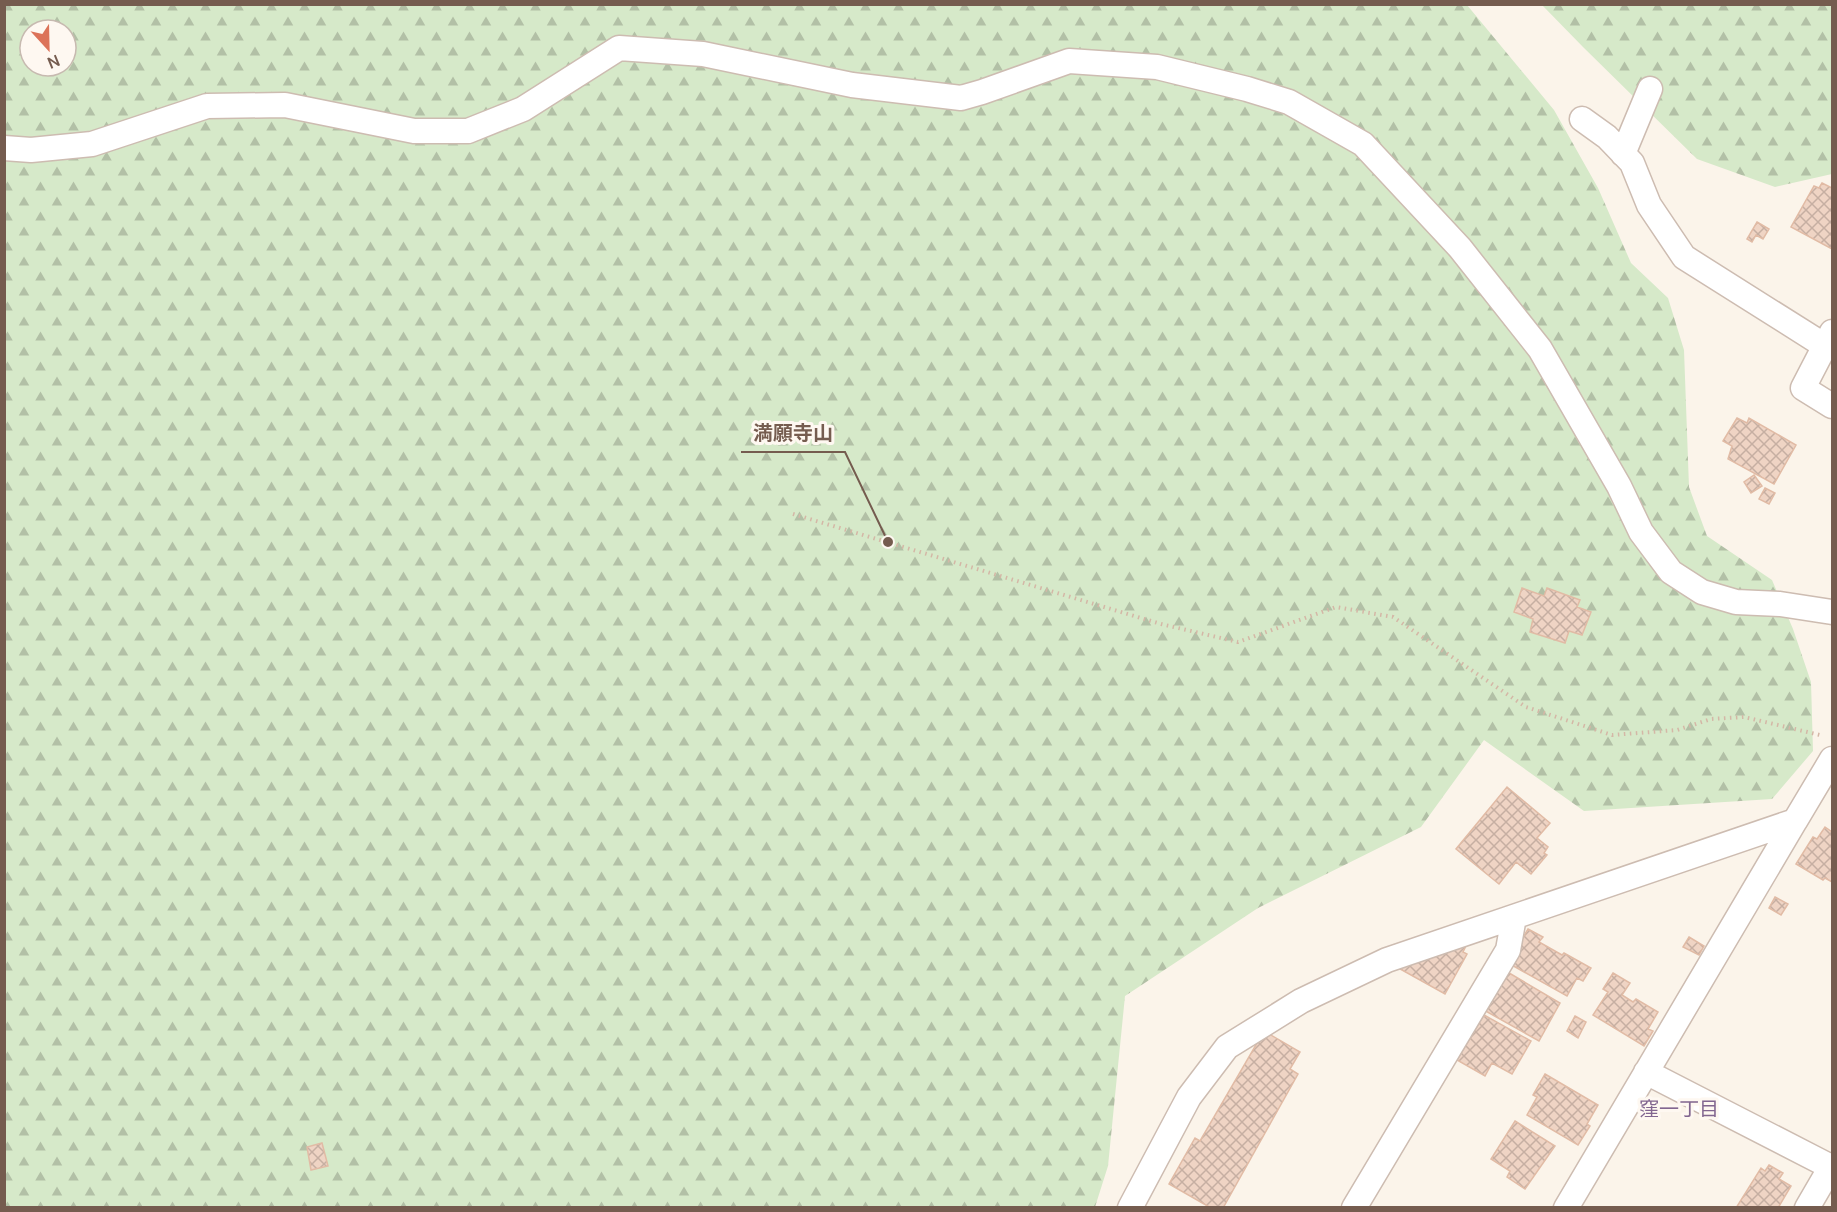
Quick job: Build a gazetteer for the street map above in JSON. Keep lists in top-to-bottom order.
{
  "districts": ["窪一丁目"],
  "places": ["満願寺山"],
  "north": "bottom"
}
